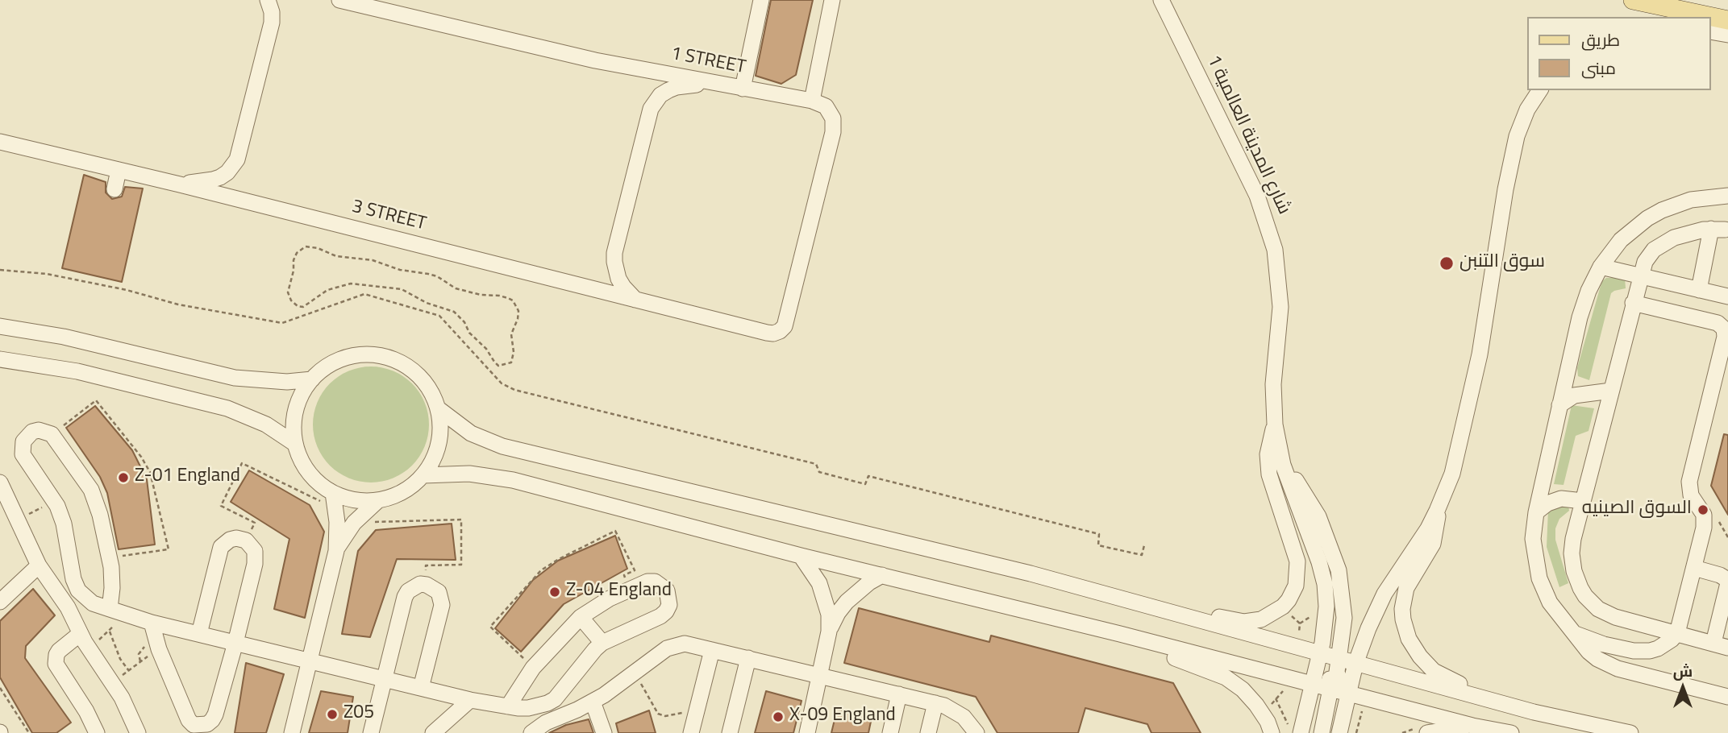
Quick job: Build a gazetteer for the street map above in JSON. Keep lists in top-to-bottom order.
{
  "streets": {
    "street": ["1 STREET", "شارع المدينة العالمية 1", "3 STREET"]
  },
  "crossings": [
    ["1 STREET", "3 STREET"]
  ],
  "places": [
    "سوق التنبن",
    "Z-01 England",
    "السوق الصينيه",
    "Z-04 England",
    "Z05",
    "X-09 England"
  ],
  "legend": ["طريق", "مبنى"],
  "north": "top"
}
